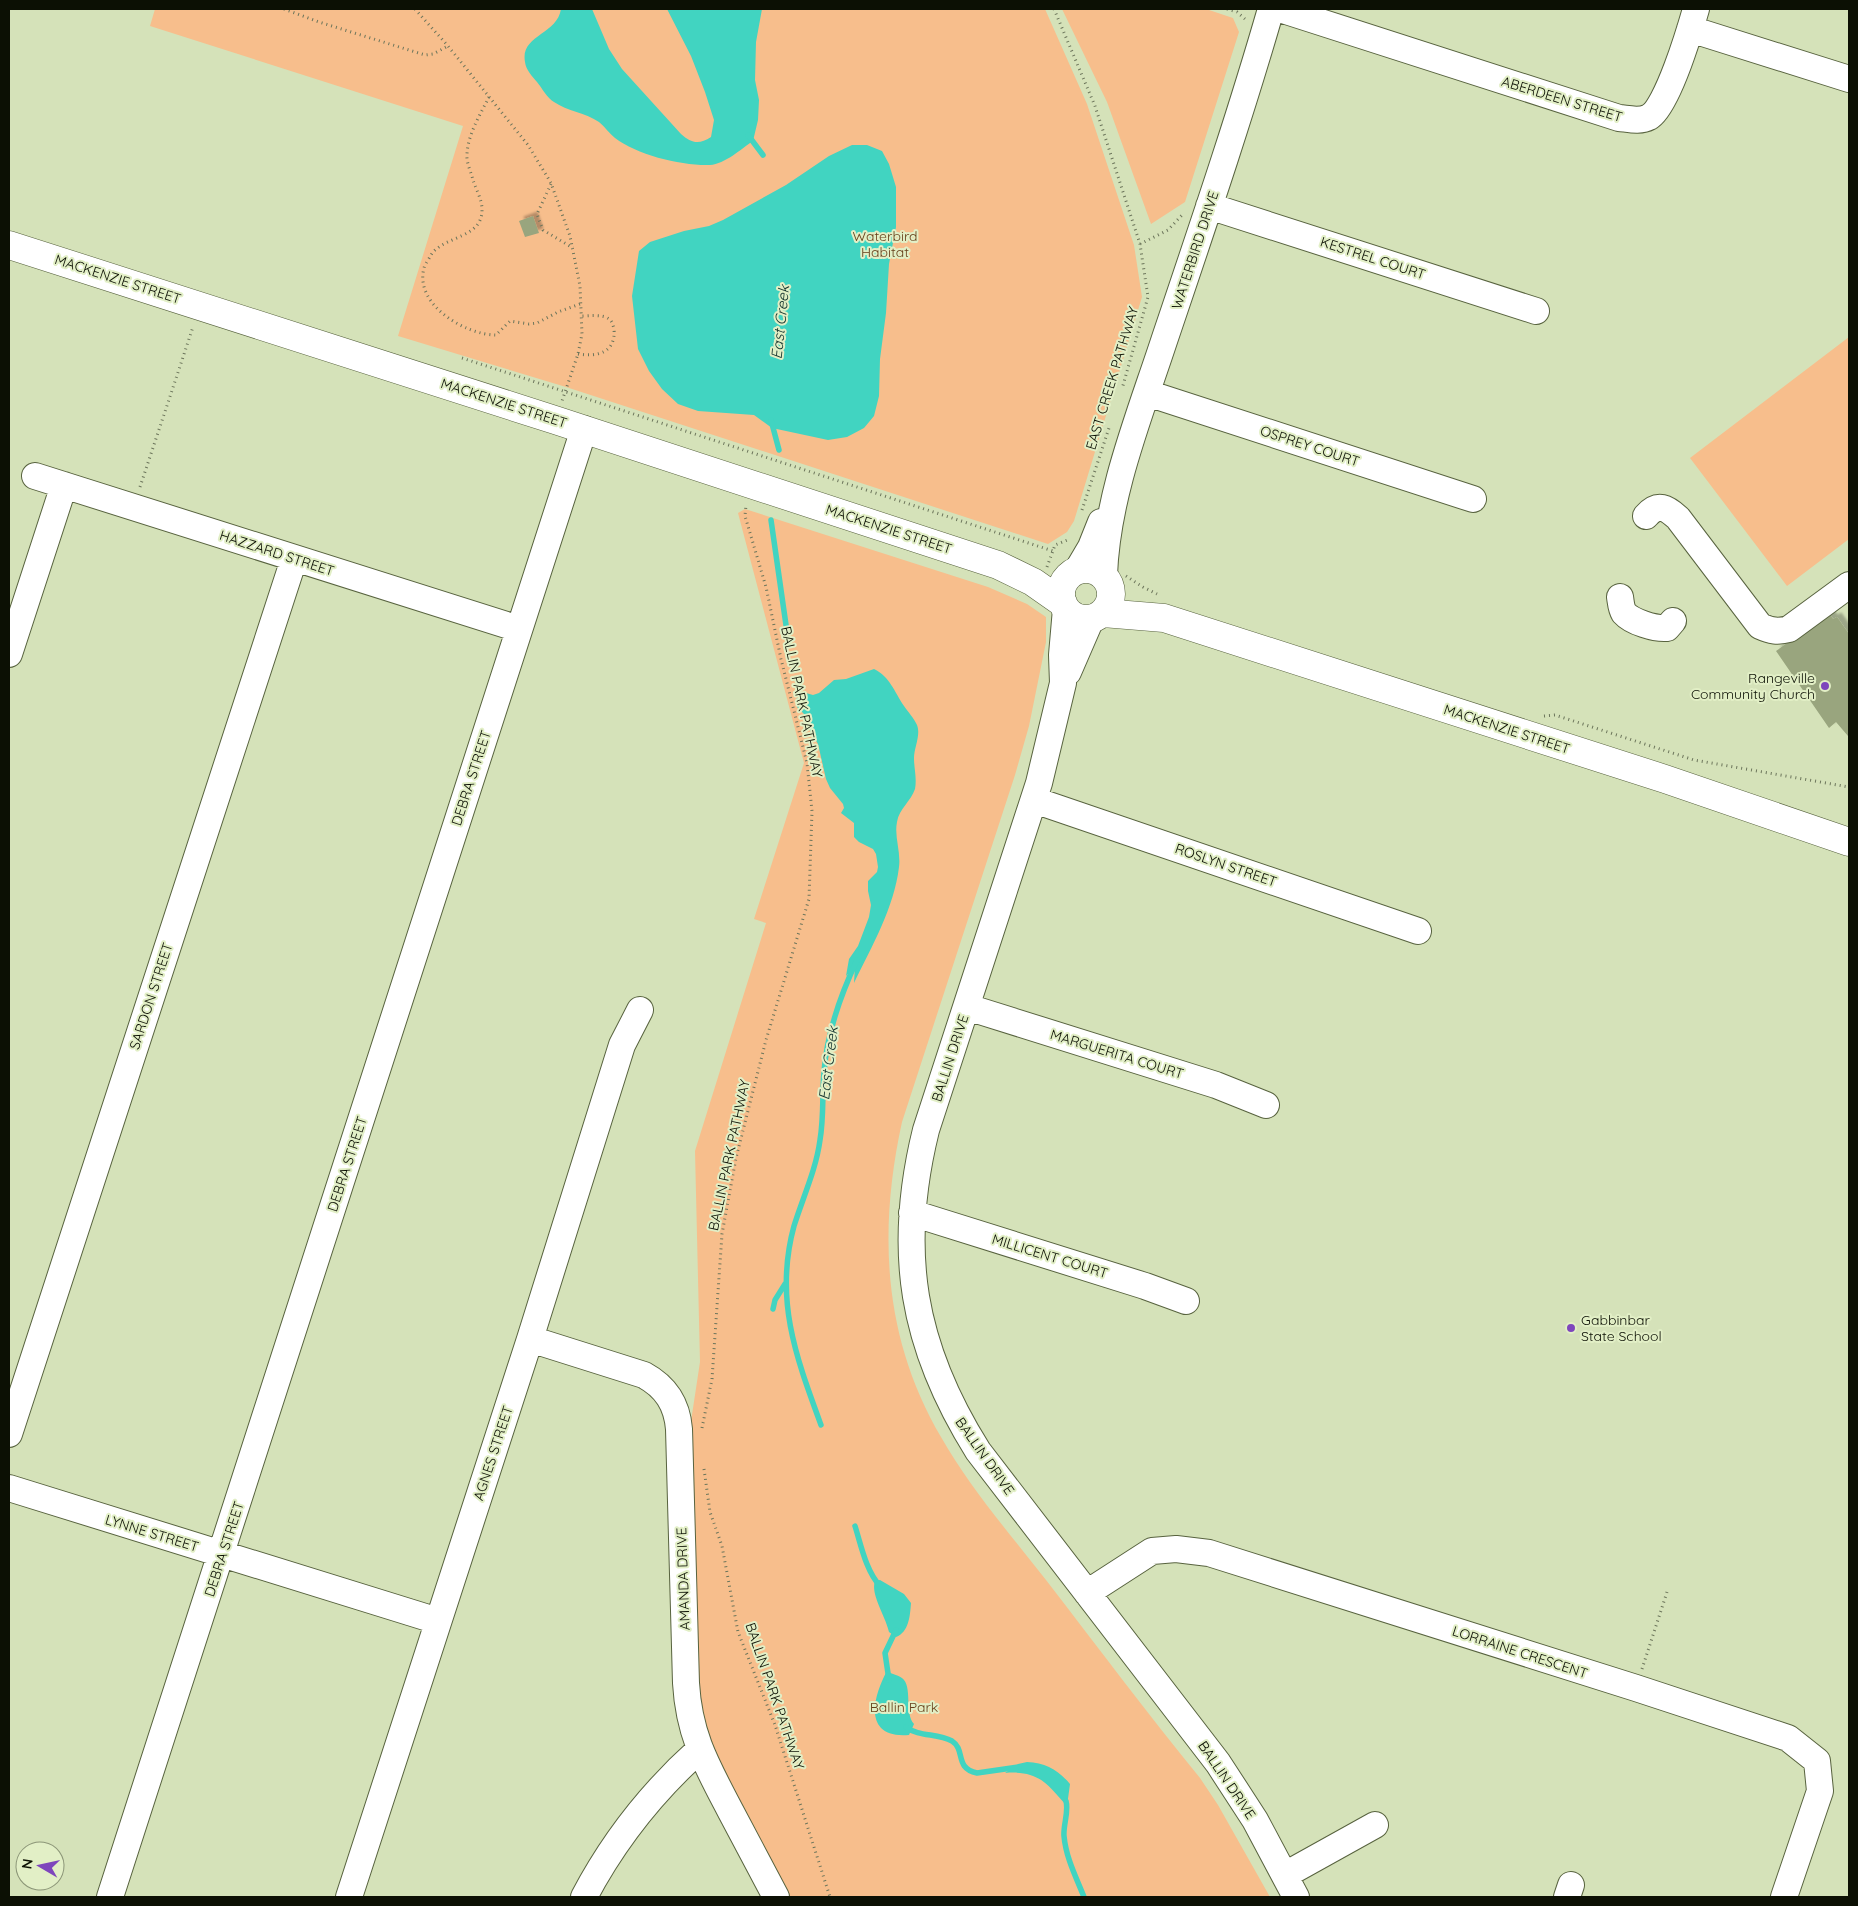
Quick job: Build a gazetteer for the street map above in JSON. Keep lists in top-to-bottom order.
{
  "streets": {
    "main road": ["MACKENZIE STREET"],
    "street": [
      "ABERDEEN STREET",
      "WATERBIRD DRIVE",
      "KESTREL COURT",
      "OSPREY COURT",
      "HAZZARD STREET",
      "DEBRA STREET",
      "ROSLYN STREET",
      "SARDON STREET",
      "MARGUERITA COURT",
      "BALLIN DRIVE",
      "MILLICENT COURT",
      "AGNES STREET",
      "LYNNE STREET",
      "AMANDA DRIVE",
      "LORRAINE CRESCENT"
    ],
    "path": ["EAST CREEK PATHWAY", "BALLIN PARK PATHWAY"]
  },
  "crossings": [
    ["WATERBIRD DRIVE", "KESTREL COURT"],
    ["WATERBIRD DRIVE", "MACKENZIE STREET"],
    ["WATERBIRD DRIVE", "OSPREY COURT"],
    ["MACKENZIE STREET", "DEBRA STREET"],
    ["MACKENZIE STREET", "BALLIN DRIVE"],
    ["HAZZARD STREET", "DEBRA STREET"],
    ["HAZZARD STREET", "SARDON STREET"],
    ["DEBRA STREET", "LYNNE STREET"],
    ["ROSLYN STREET", "BALLIN DRIVE"],
    ["MARGUERITA COURT", "BALLIN DRIVE"],
    ["BALLIN DRIVE", "MILLICENT COURT"],
    ["BALLIN DRIVE", "LORRAINE CRESCENT"],
    ["AGNES STREET", "LYNNE STREET"],
    ["AGNES STREET", "AMANDA DRIVE"]
  ],
  "water": ["East Creek"],
  "parks": ["Waterbird Habitat", "Ballin Park"],
  "places": ["Rangeville Community Church", "Gabbinbar State School"],
  "north": "left"
}
